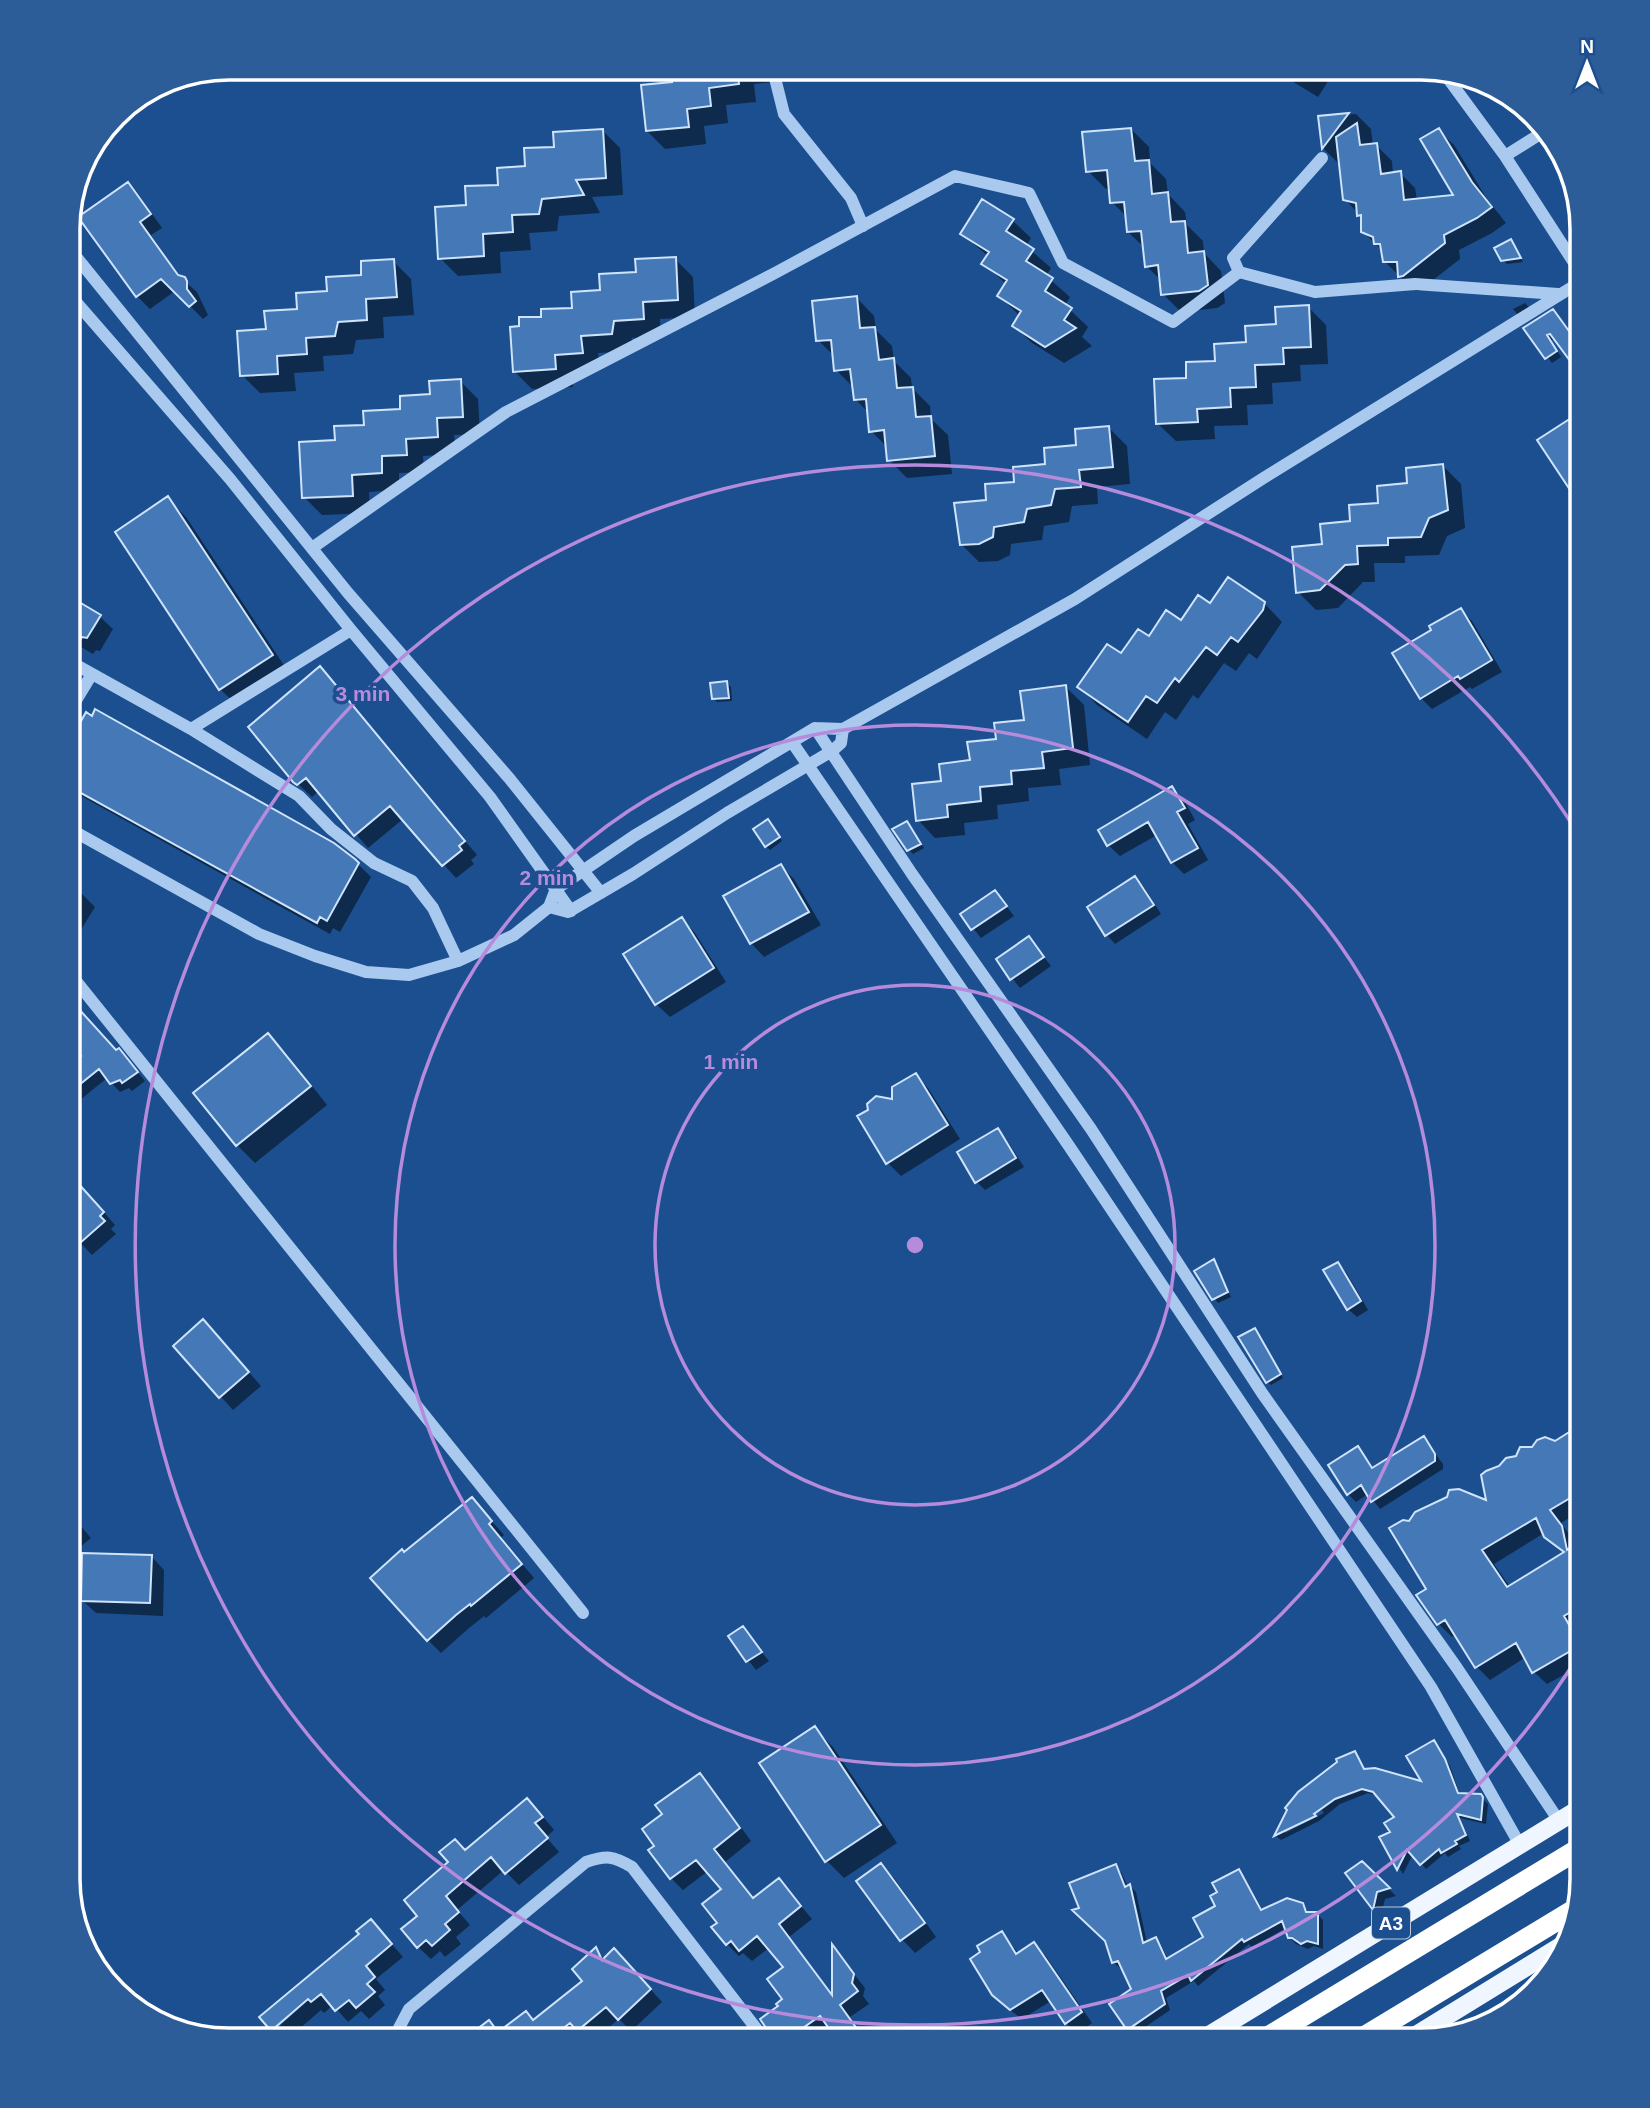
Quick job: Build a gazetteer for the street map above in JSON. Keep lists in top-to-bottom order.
{
  "streets": {
    "highway": ["A3"]
  },
  "north": "top",
  "rings": ["3 min", "2 min", "1 min"]
}
